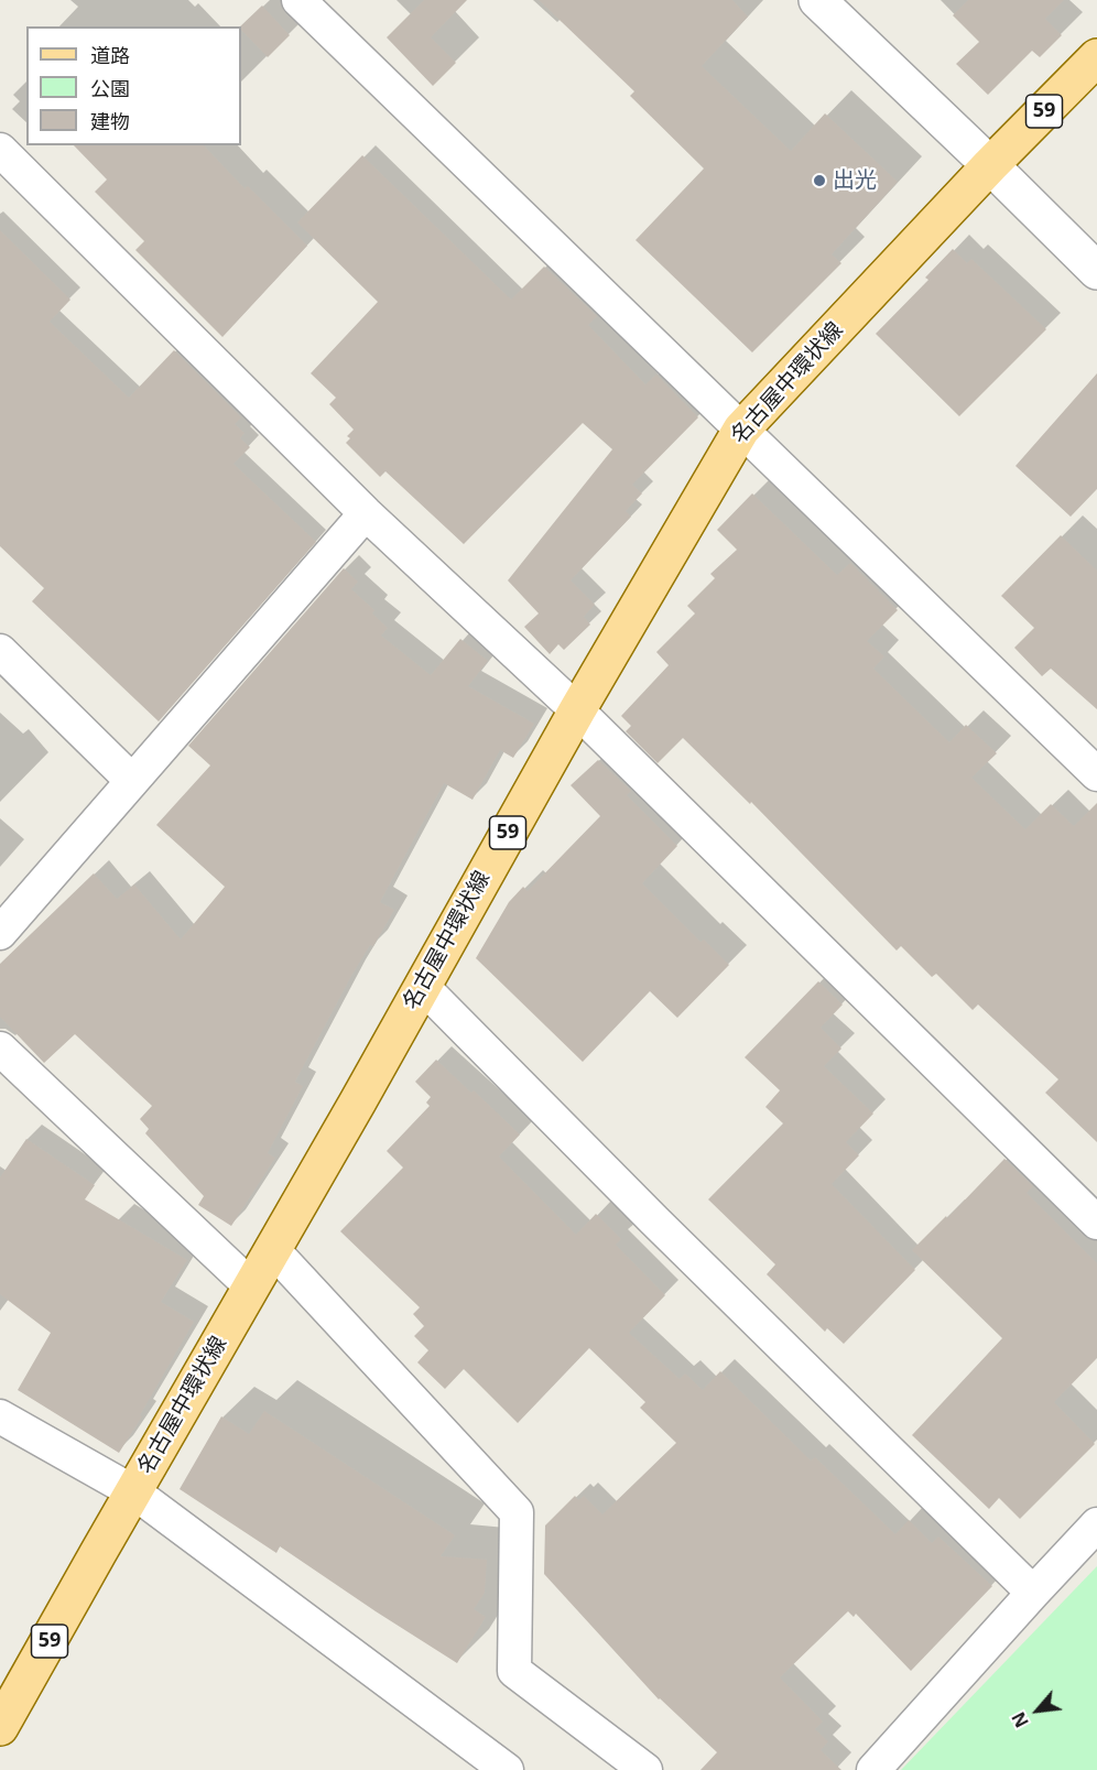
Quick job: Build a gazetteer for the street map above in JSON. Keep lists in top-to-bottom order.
{
  "streets": {
    "main road": ["59", "名古屋中環状線"]
  },
  "places": ["出光"],
  "legend": ["道路", "公園", "建物"],
  "north": "bottom left"
}
